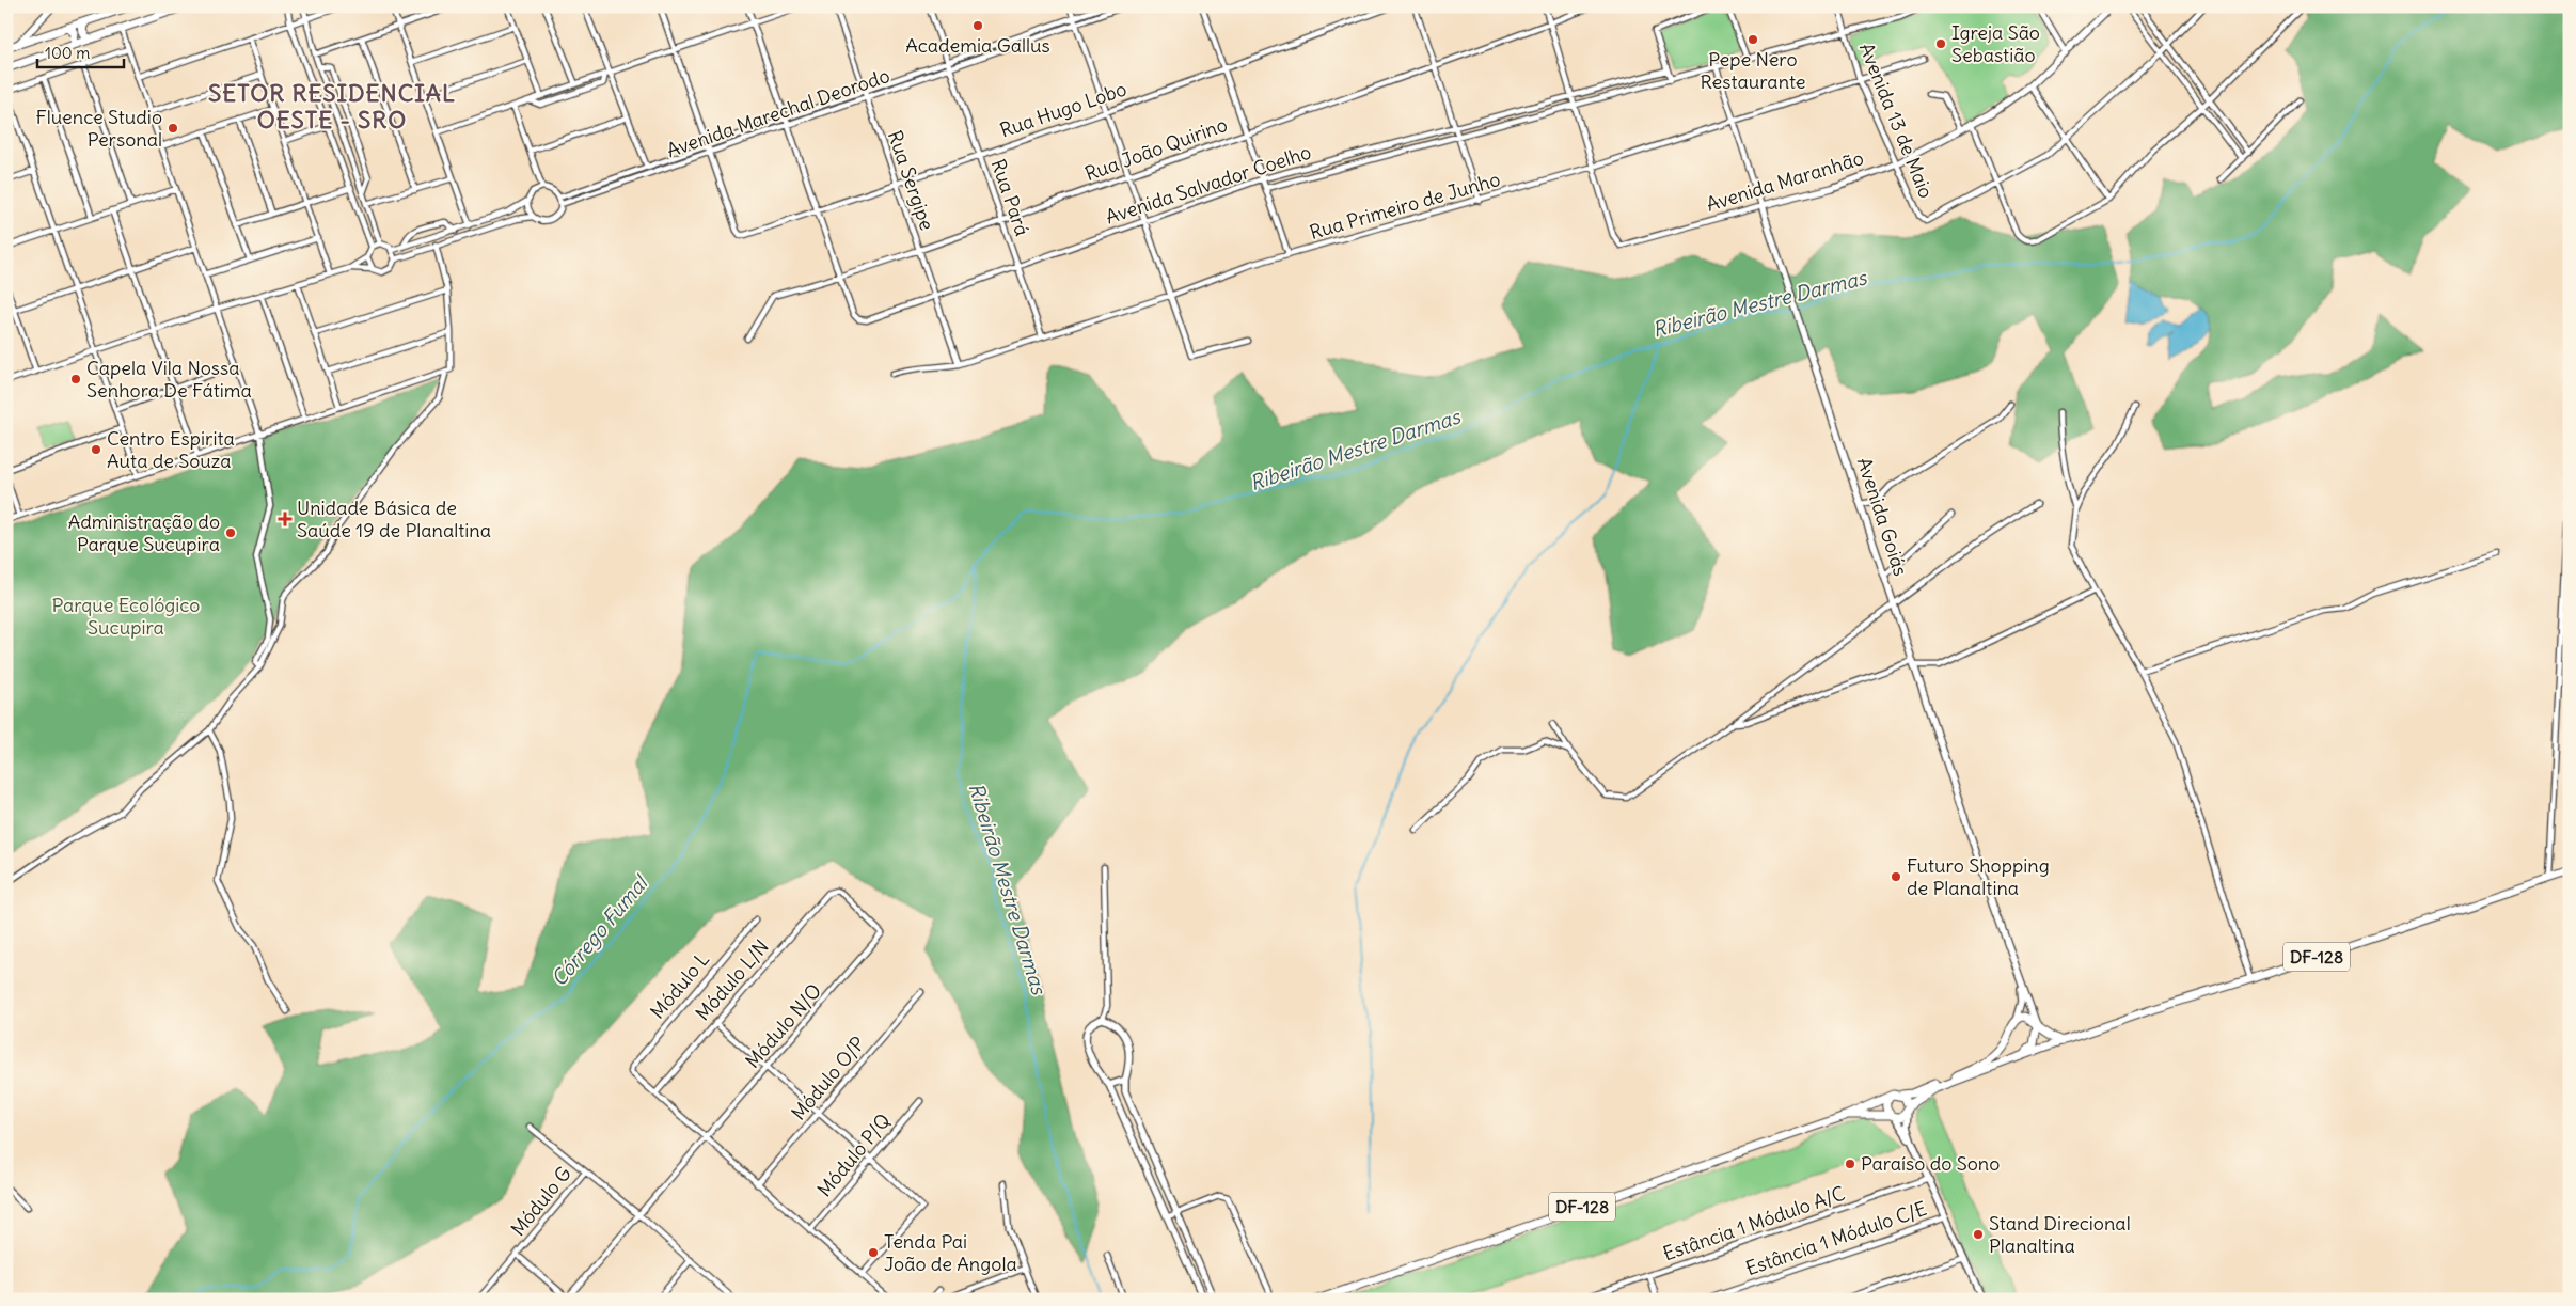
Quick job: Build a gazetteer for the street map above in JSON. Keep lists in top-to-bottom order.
{
  "streets": {
    "main road": ["DF-128"],
    "street": [
      "Rua Hugo Lobo",
      "Avenida Marechal Deorodo",
      "Avenida 13 de Maio",
      "Rua João Quirino",
      "Rua Sergipe",
      "Avenida Maranhão",
      "Avenida Salvador Coelho",
      "Rua Pará",
      "Rua Primeiro de Junho",
      "Avenida Goiás",
      "Módulo L/N",
      "Módulo L",
      "Módulo N/O",
      "Módulo O/P",
      "Módulo P/Q",
      "Módulo G",
      "Estância 1 Módulo A/C",
      "Estância 1 Módulo C/E"
    ]
  },
  "crossings": [
    ["Rua Hugo Lobo", "Avenida Marechal Deorodo"],
    ["Rua Hugo Lobo", "Rua Sergipe"],
    ["Rua Hugo Lobo", "Rua Pará"],
    ["Avenida Marechal Deorodo", "Rua Sergipe"],
    ["Avenida Marechal Deorodo", "Rua Pará"],
    ["Avenida 13 de Maio", "Avenida Maranhão"],
    ["Avenida 13 de Maio", "Avenida Salvador Coelho"],
    ["Avenida 13 de Maio", "Rua Primeiro de Junho"],
    ["Rua João Quirino", "Rua Sergipe"],
    ["Rua João Quirino", "Avenida Salvador Coelho"],
    ["Rua João Quirino", "Rua Pará"],
    ["Rua Sergipe", "Avenida Salvador Coelho"],
    ["Rua Sergipe", "Rua Primeiro de Junho"],
    ["Avenida Maranhão", "Rua Primeiro de Junho"],
    ["Avenida Maranhão", "Avenida Goiás"],
    ["Avenida Salvador Coelho", "Rua Pará"],
    ["Avenida Salvador Coelho", "Avenida Goiás"],
    ["Rua Pará", "Rua Primeiro de Junho"],
    ["Rua Primeiro de Junho", "Avenida Goiás"],
    ["Avenida Goiás", "DF-128"],
    ["Módulo L/N", "Módulo L"],
    ["Módulo L/N", "Módulo N/O"]
  ],
  "districts": ["SETOR RESIDENCIAL OESTE - SRO"],
  "water": ["Ribeirão Mestre Darmas", "Córrego Fumal"],
  "parks": ["Parque Ecológico Sucupira"],
  "places": {
    "other": [
      "Academia Gallus",
      "Pepe Nero Restaurante",
      "Igreja São Sebastião",
      "Fluence Studio Personal",
      "Capela Vila Nossa Senhora De Fátima",
      "Centro Espirita Auta de Souza",
      "Administração do Parque Sucupira",
      "Futuro Shopping de Planaltina",
      "Paraíso do Sono",
      "Stand Direcional Planaltina",
      "Tenda Pai João de Angola"
    ],
    "health": ["Unidade Básica de Saúde 19 de Planaltina"]
  },
  "scale_bar": "100 m"
}
